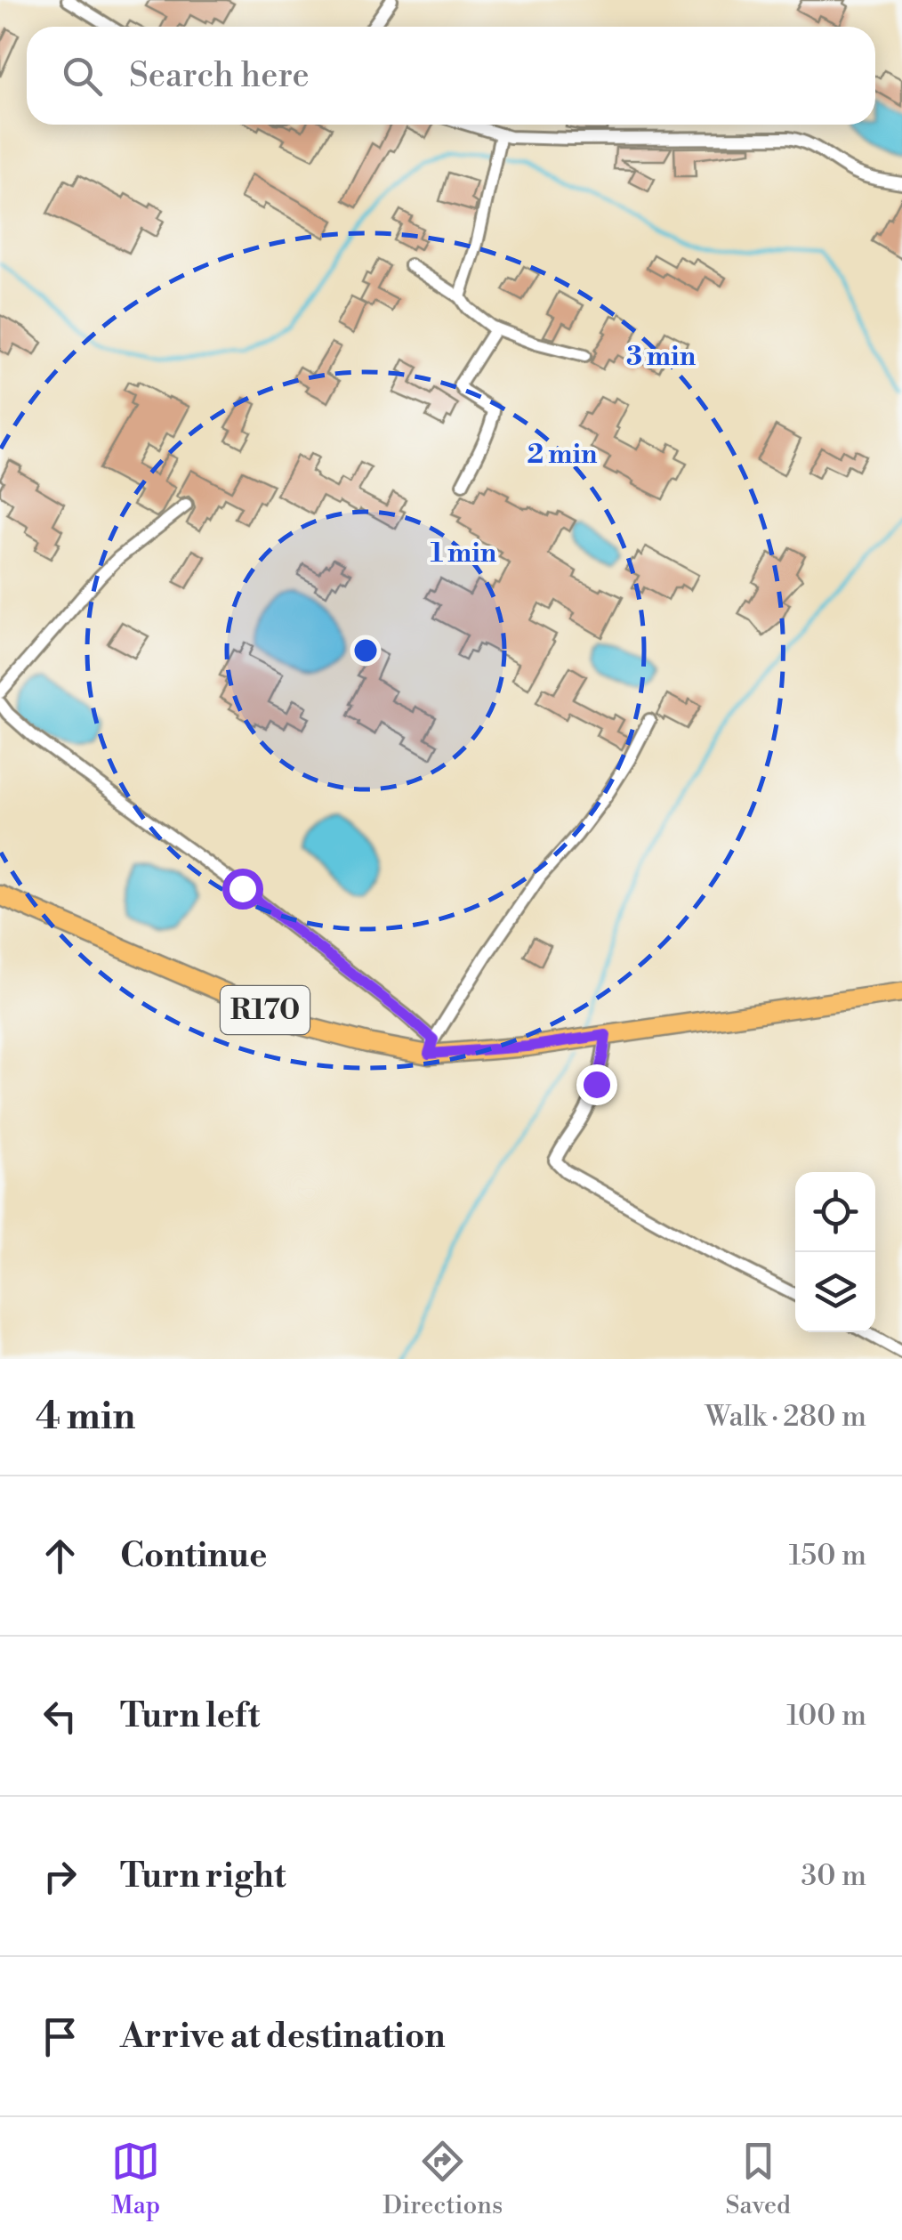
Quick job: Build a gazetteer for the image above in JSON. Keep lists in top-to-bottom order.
{
  "streets": {
    "main road": ["R170"]
  },
  "page": {
    "search": "Search here",
    "heading": ["4 min", "Walk · 280 m"],
    "list": [
      ["Continue", "150 m"],
      ["Turn left", "100 m"],
      ["Turn right", "30 m"],
      "Arrive at destination"
    ],
    "nav": ["Map", "Directions", "Saved"]
  },
  "rings": ["3 min", "2 min", "1 min"]
}
